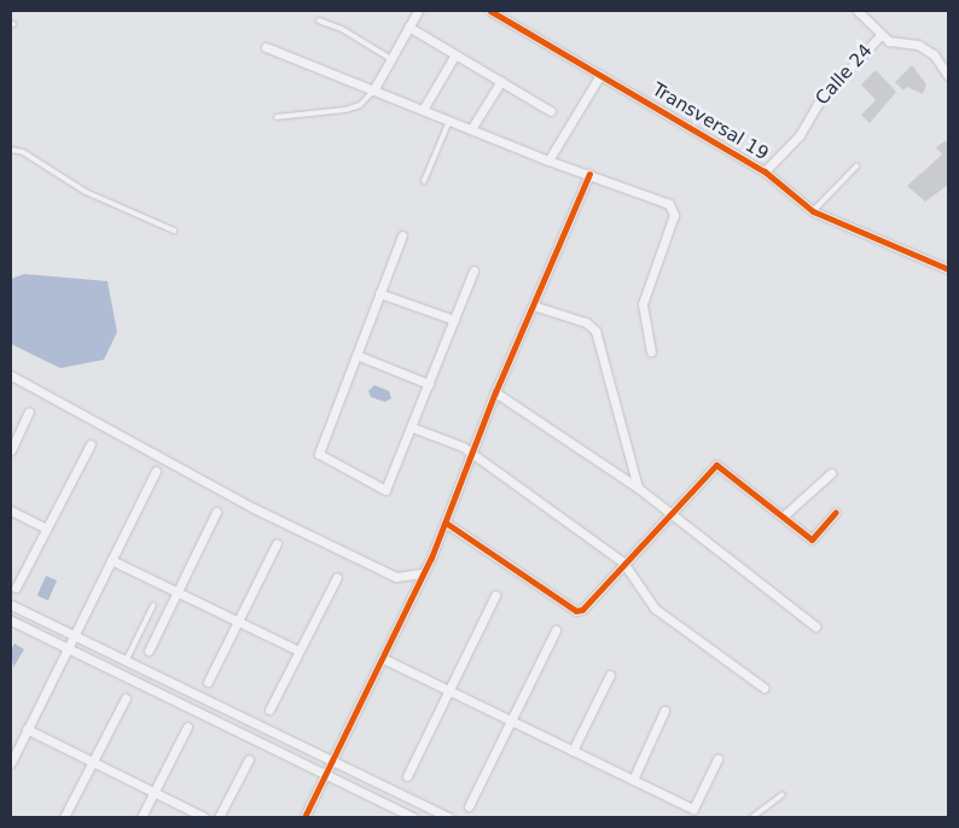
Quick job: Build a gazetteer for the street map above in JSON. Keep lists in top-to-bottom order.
{
  "streets": {
    "street": ["Calle 24", "Transversal 19"]
  },
  "crossings": [
    ["Calle 24", "Transversal 19"]
  ]
}
